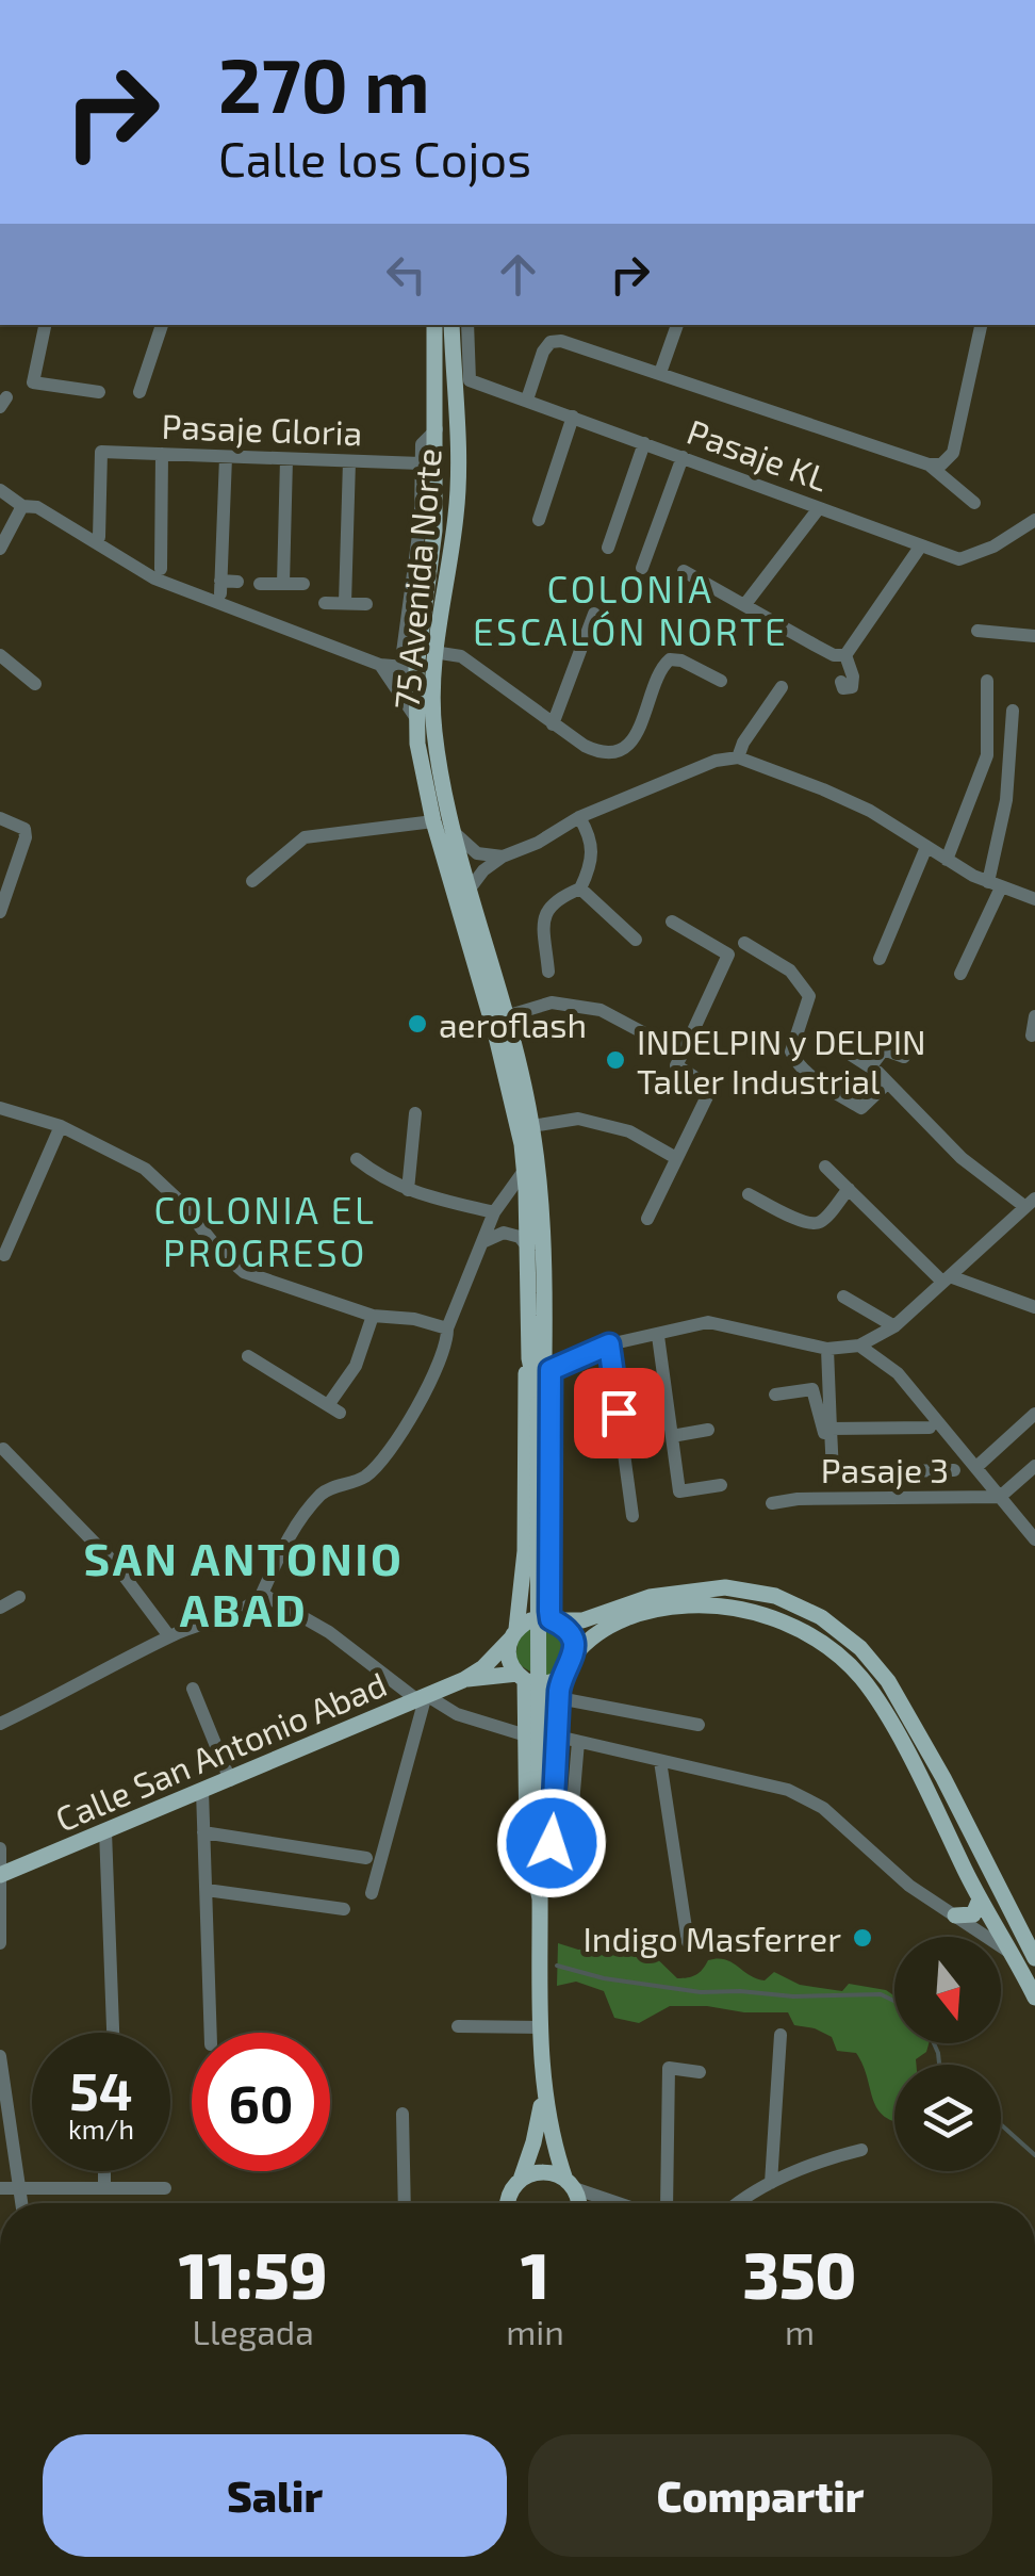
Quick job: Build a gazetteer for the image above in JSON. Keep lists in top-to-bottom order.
{
  "streets": {
    "main road": ["75 Avenida Norte", "Calle San Antonio Abad"],
    "street": ["Pasaje Gloria", "Pasaje KL", "Pasaje 3"]
  },
  "districts": ["COLONIA ESCALÓN NORTE", "COLONIA EL PROGRESO", "SAN ANTONIO ABAD"],
  "places": ["aeroflash", "INDELPIN y DELPIN Taller Industrial", "Indigo Masferrer"],
  "north": "bottom",
  "page": {
    "turn": ["270 m", "Calle los Cojos"],
    "speed": "54 km/h",
    "limit": "60",
    "eta": [
      "11:59",
      "Llegada",
      "1",
      "min",
      "350",
      "m"
    ],
    "buttons": ["Salir", "Compartir"]
  }
}
